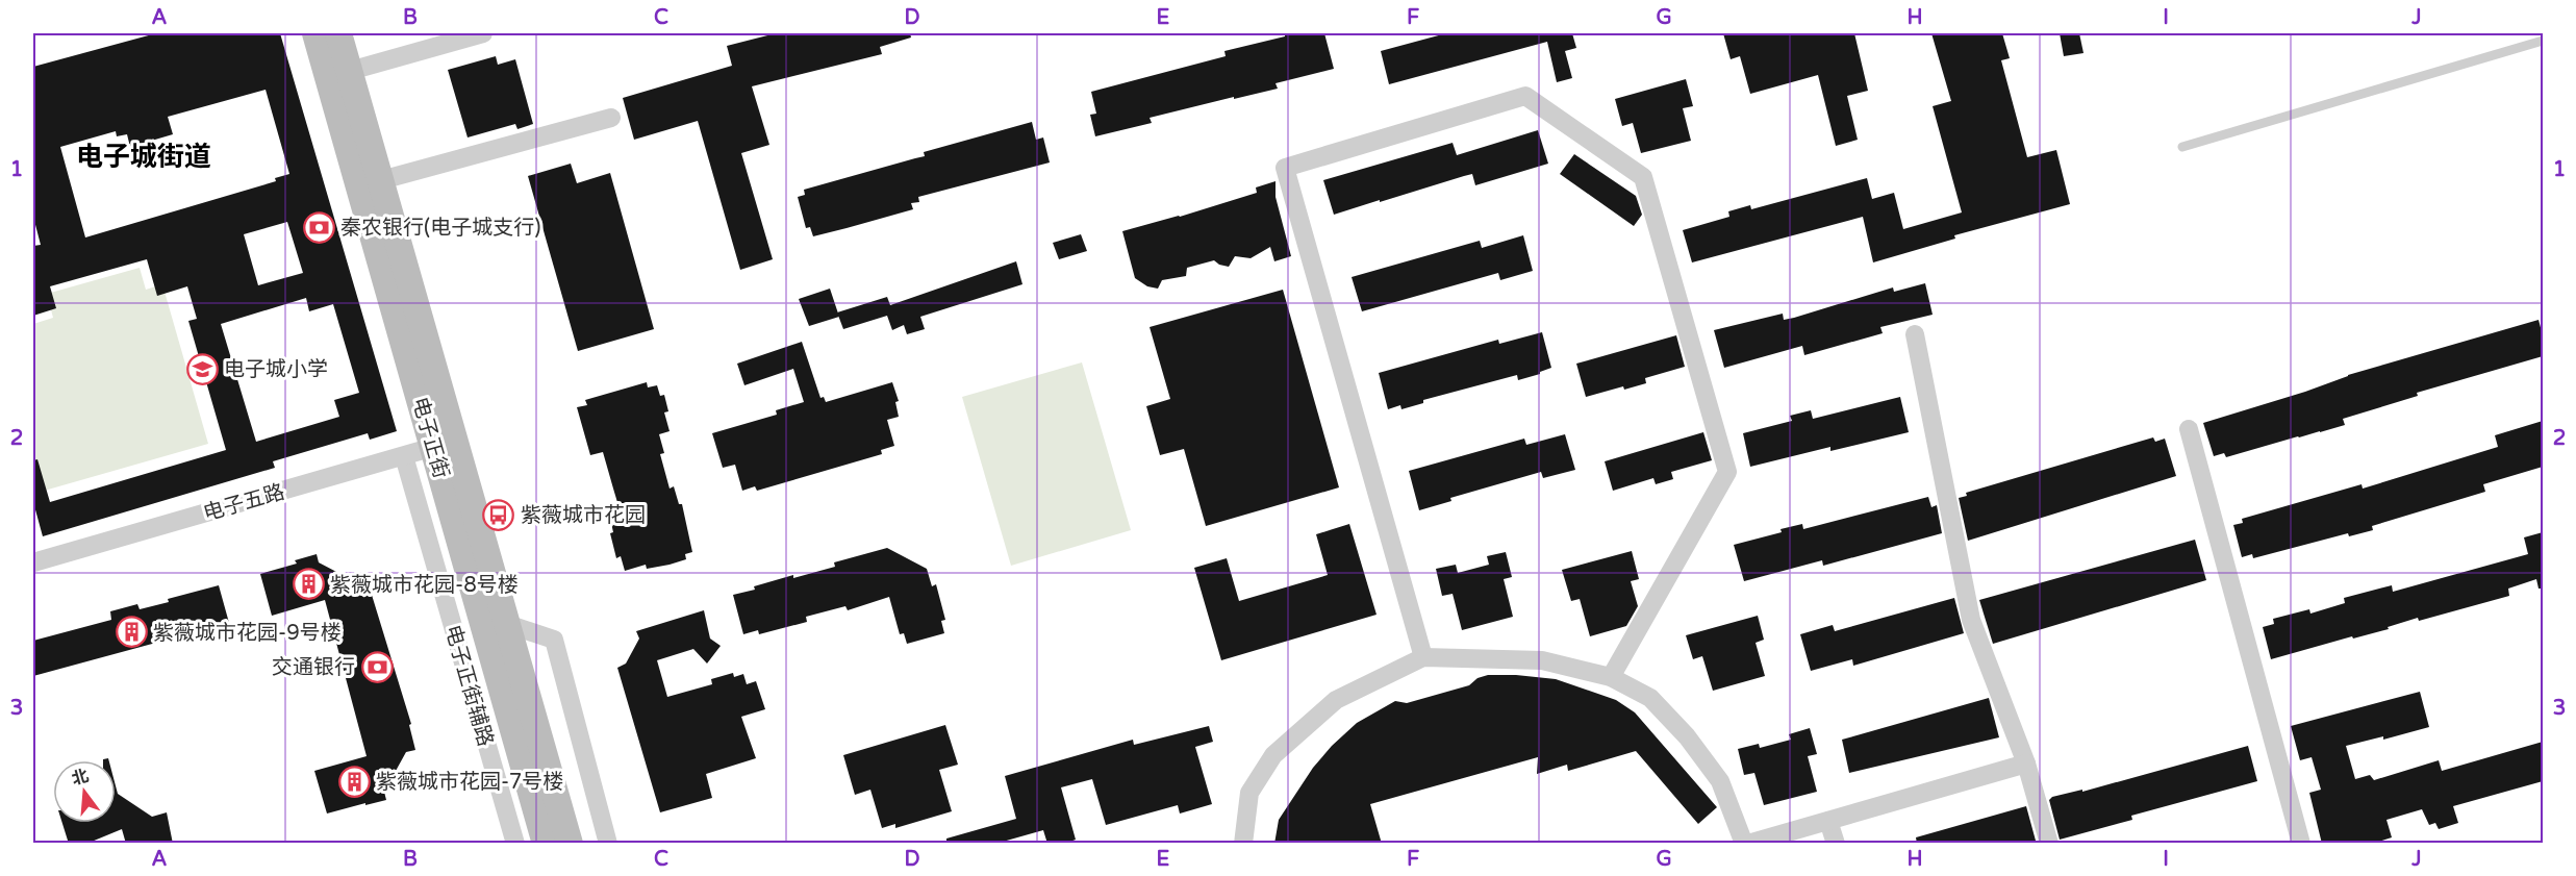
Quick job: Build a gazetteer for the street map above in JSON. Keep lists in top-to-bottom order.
{
  "streets": {
    "main road": ["电子正街"],
    "street": ["电子五路", "电子正街辅路"]
  },
  "crossings": [
    ["电子正街", "电子五路"],
    ["电子五路", "电子正街辅路"]
  ],
  "districts": ["电子城街道"],
  "places": {
    "bank": ["秦农银行(电子城支行)", "交通银行"],
    "school or university": ["电子城小学"],
    "bus stop": ["紫薇城市花园"],
    "building": ["紫薇城市花园-8号楼", "紫薇城市花园-9号楼", "紫薇城市花园-7号楼"]
  },
  "north": "top",
  "grid": {
    "columns": [
      "A",
      "B",
      "C",
      "D",
      "E",
      "F",
      "G",
      "H",
      "I",
      "J"
    ],
    "rows": ["1", "2", "3"]
  }
}
